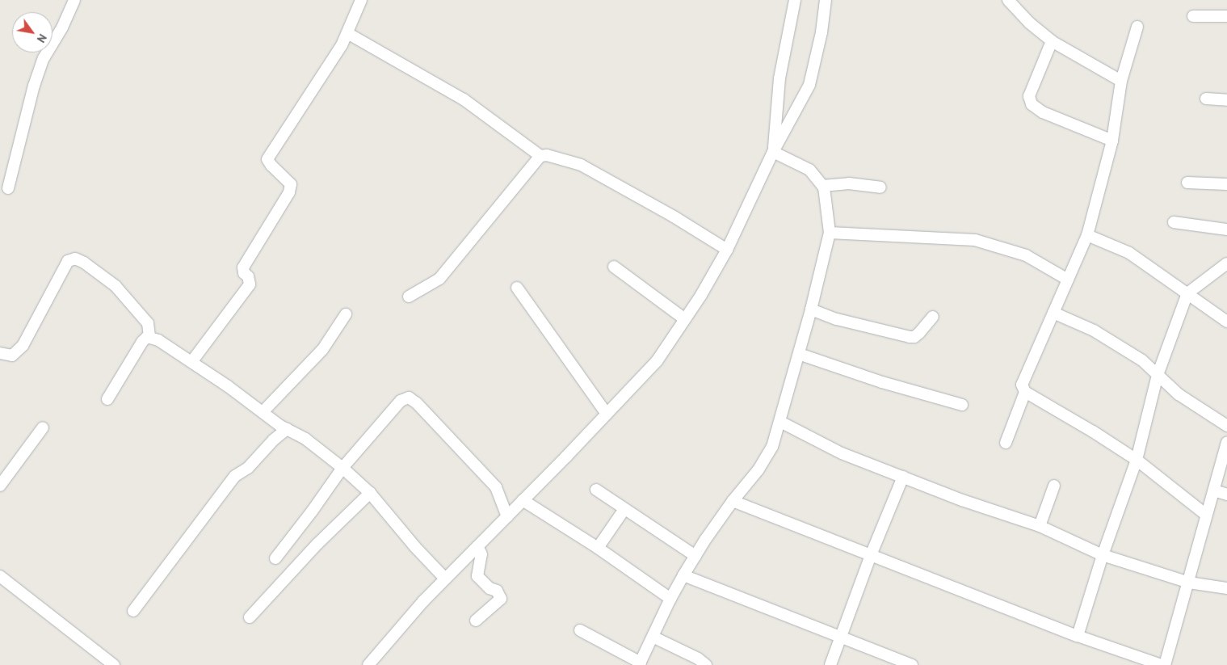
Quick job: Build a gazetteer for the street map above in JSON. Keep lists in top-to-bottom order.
{
  "north": "bottom right"
}
